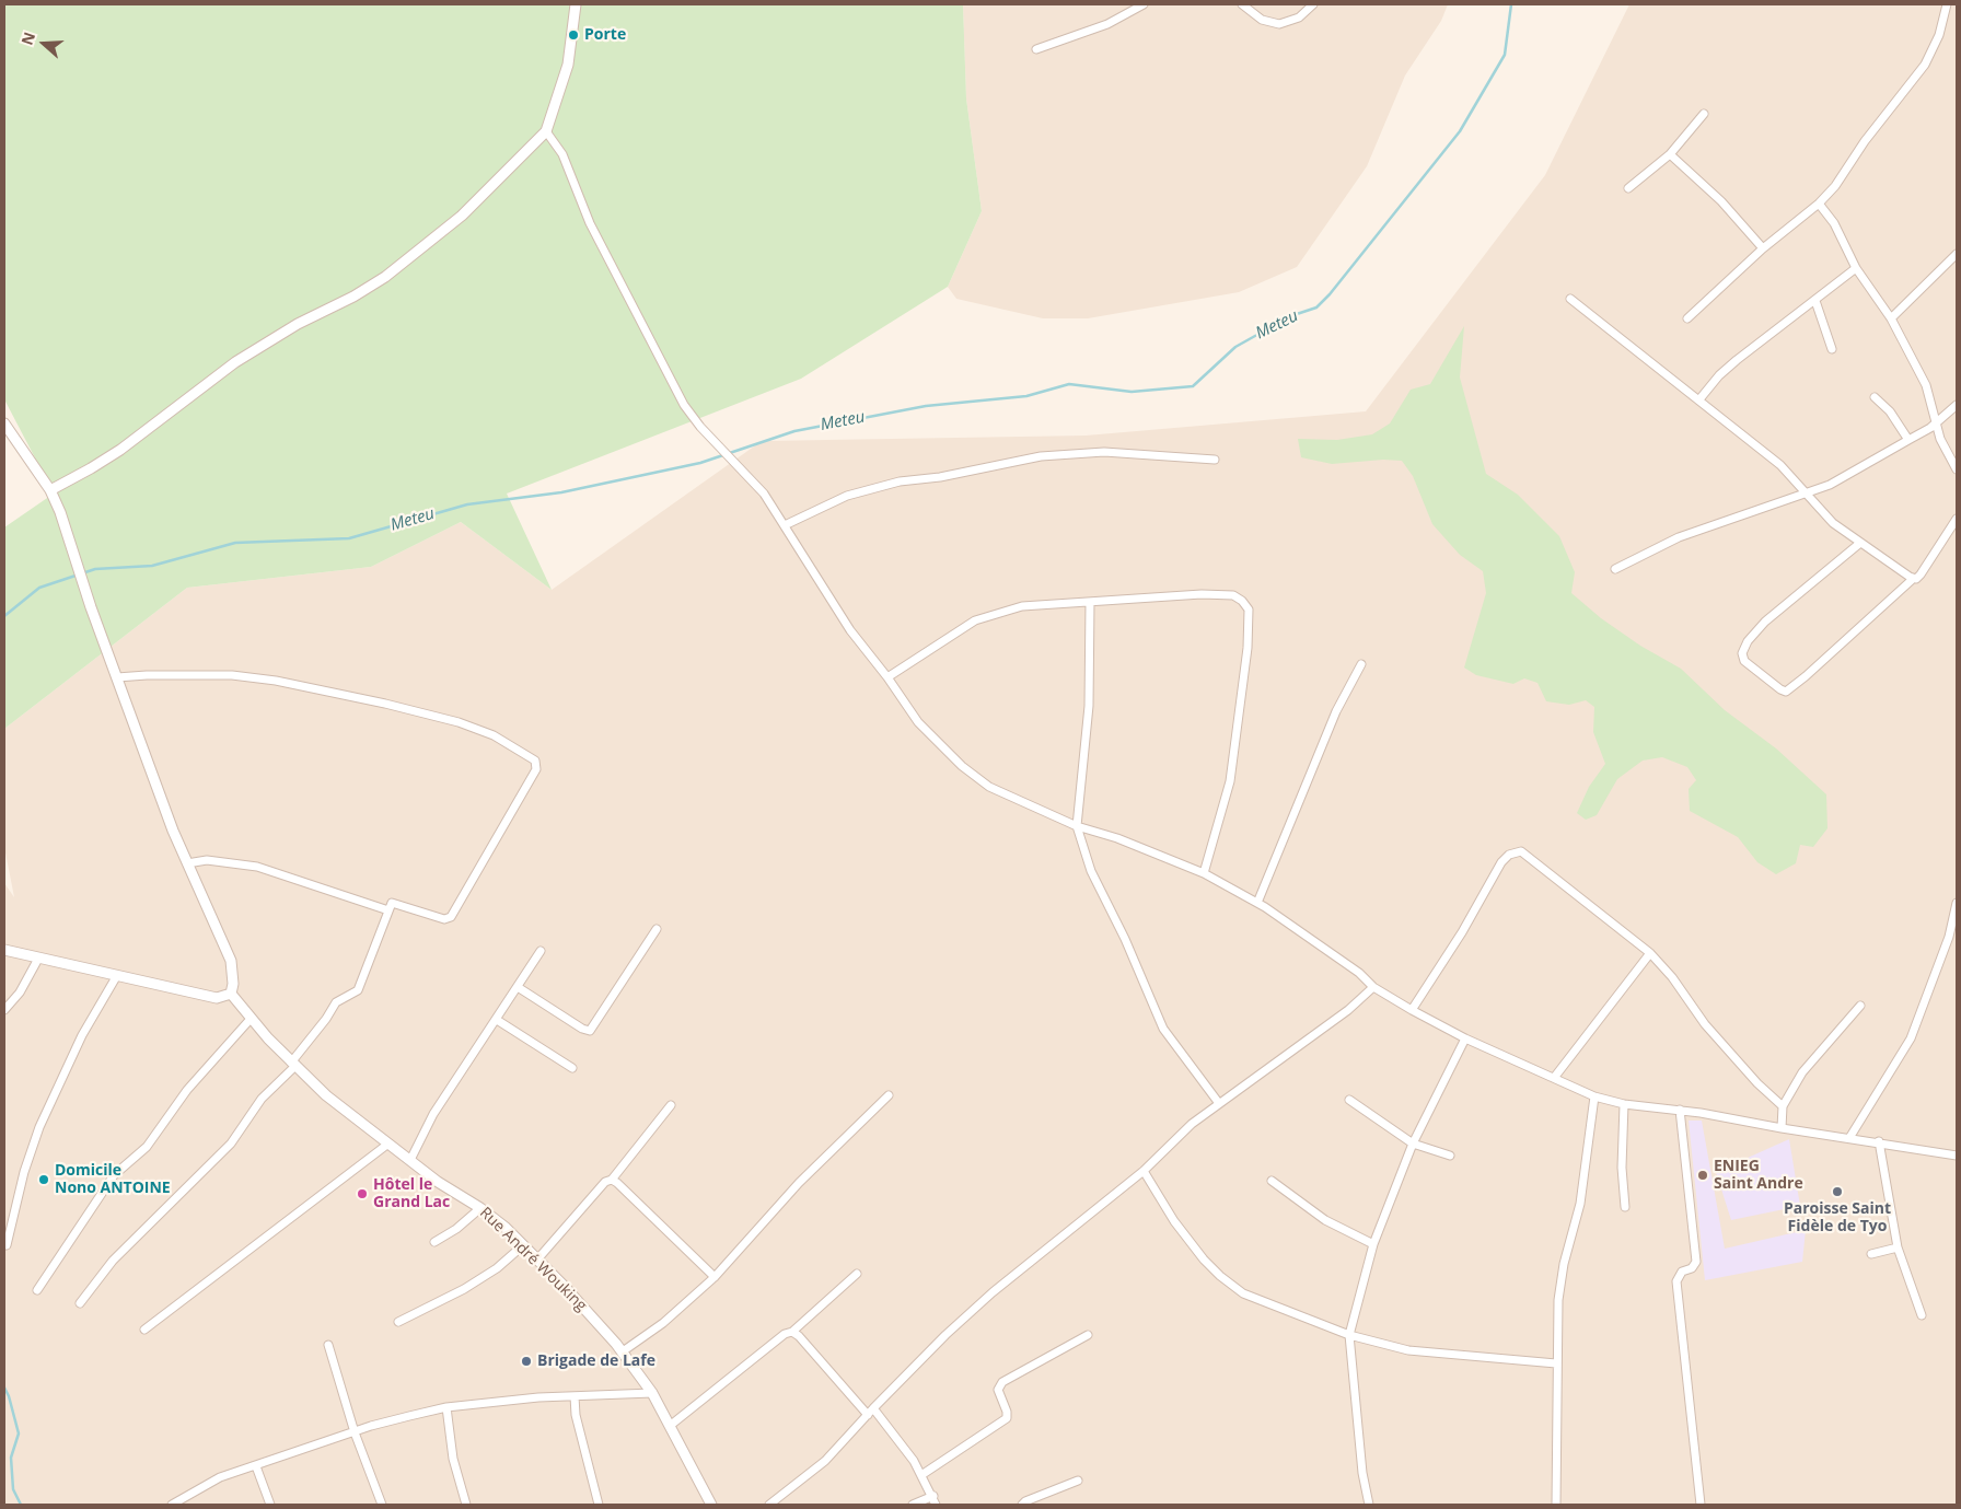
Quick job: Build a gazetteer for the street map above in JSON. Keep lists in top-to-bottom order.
{
  "streets": {
    "street": ["Rue André Wouking"]
  },
  "water": ["Meteu"],
  "places": [
    "Porte",
    "ENIEG Saint Andre",
    "Domicile Nono ANTOINE",
    "Paroisse Saint Fidèle de Tyo",
    "Hôtel le Grand Lac",
    "Brigade de Lafe"
  ],
  "north": "left"
}
